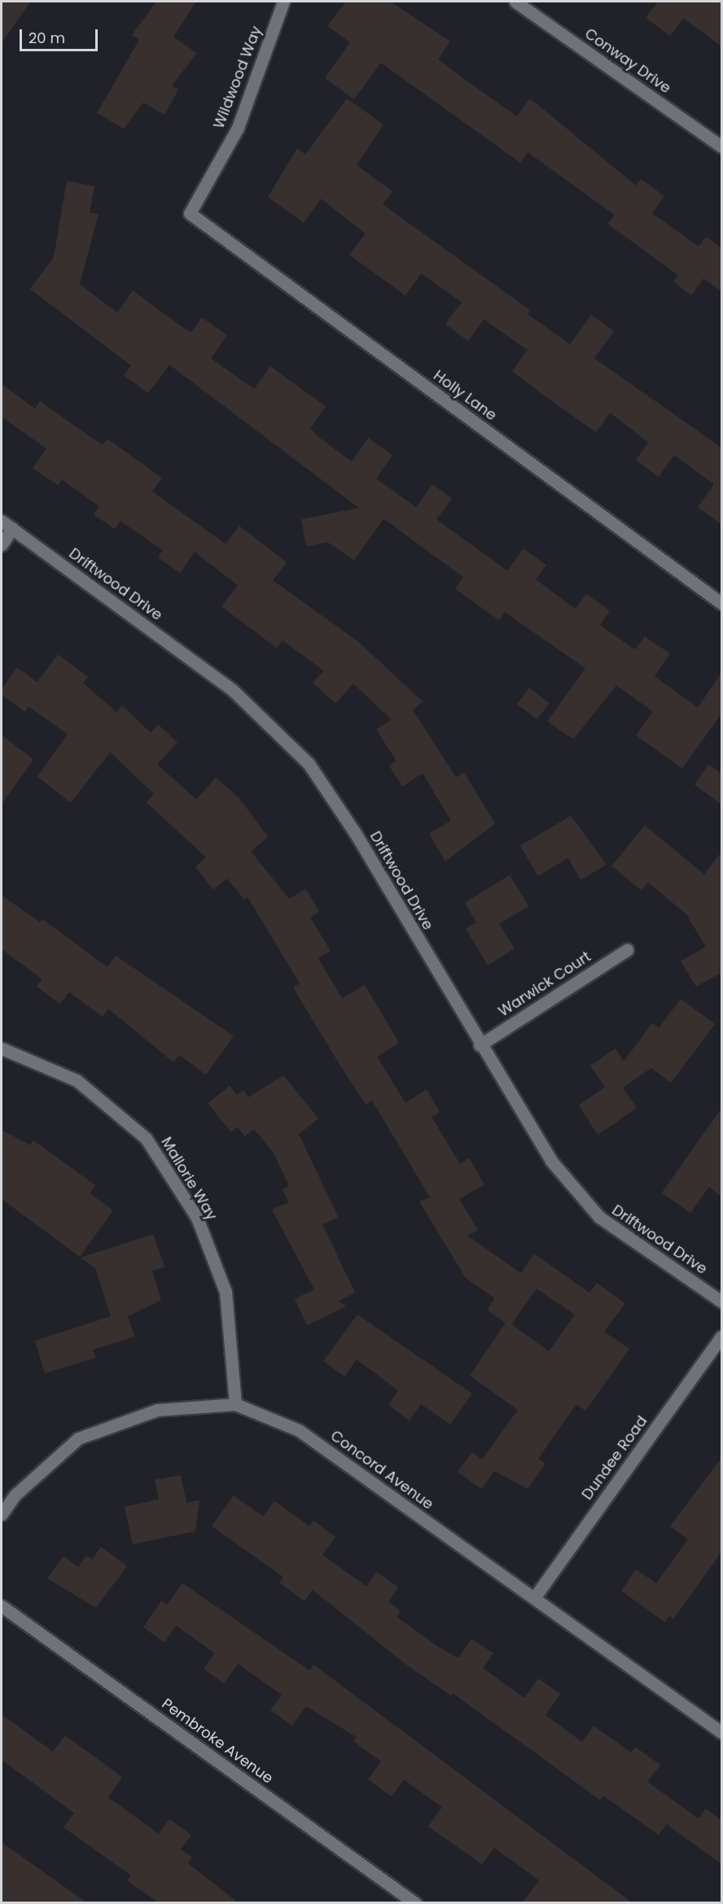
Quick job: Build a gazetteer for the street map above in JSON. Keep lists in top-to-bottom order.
{
  "streets": {
    "street": [
      "Conway Drive",
      "Wildwood Way",
      "Holly Lane",
      "Driftwood Drive",
      "Warwick Court",
      "Mallorie Way",
      "Dundee Road",
      "Concord Avenue",
      "Pembroke Avenue"
    ]
  },
  "crossings": [
    ["Wildwood Way", "Holly Lane"],
    ["Driftwood Drive", "Warwick Court"],
    ["Mallorie Way", "Concord Avenue"],
    ["Dundee Road", "Concord Avenue"]
  ],
  "scale_bar": "20 m"
}
